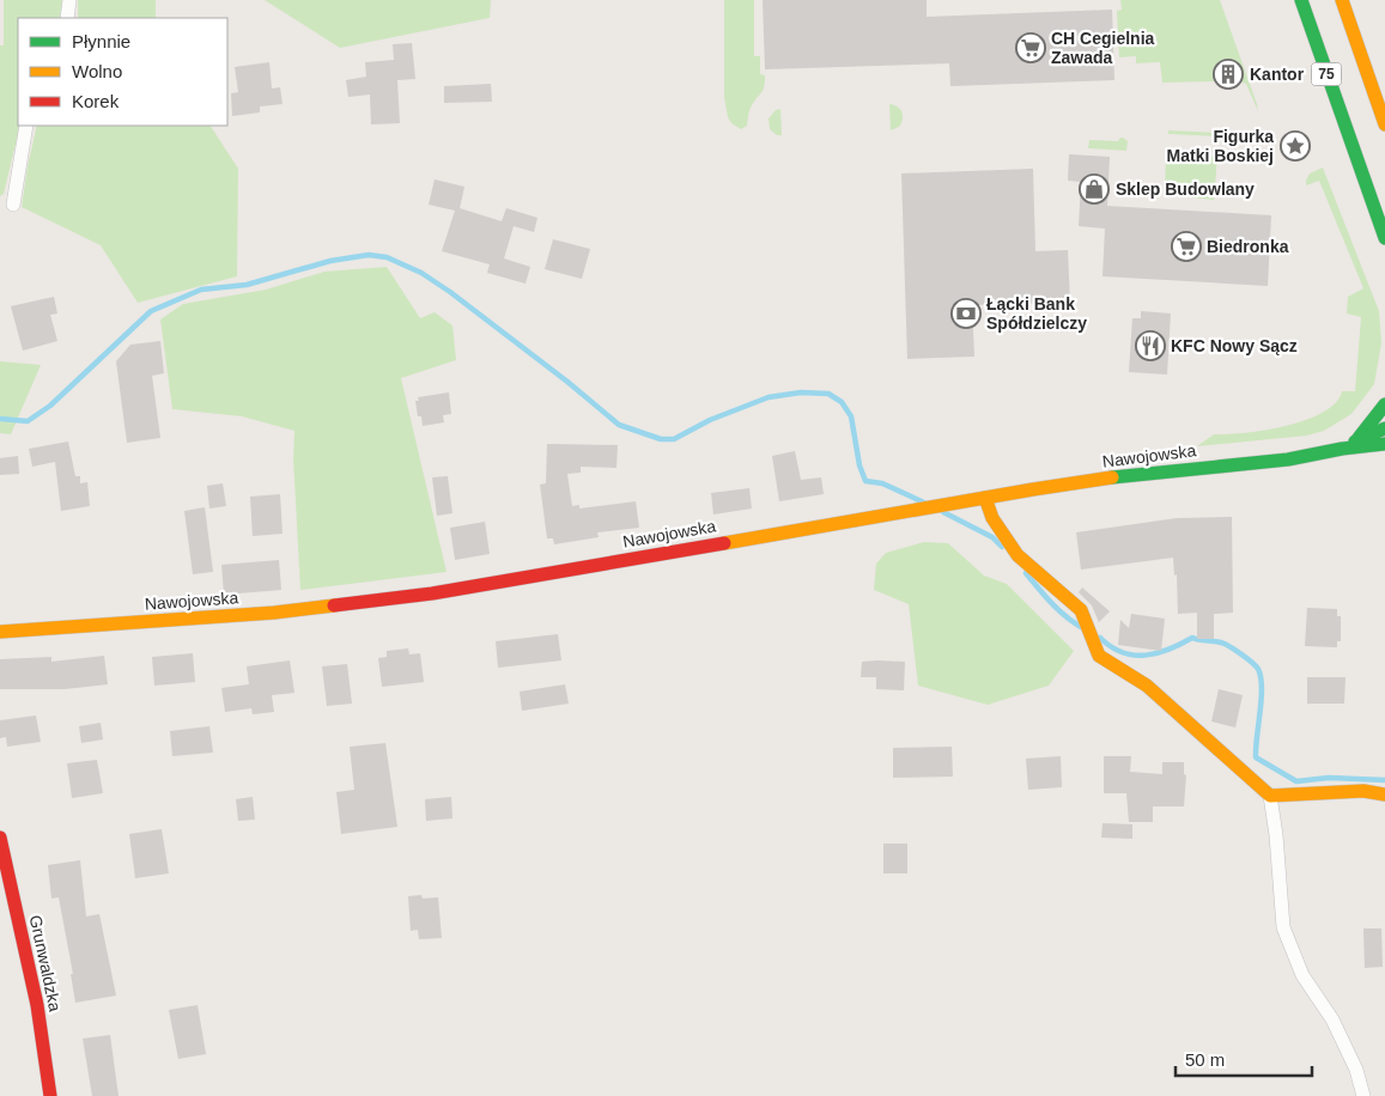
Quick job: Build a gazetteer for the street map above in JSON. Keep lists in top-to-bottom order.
{
  "streets": {
    "street": ["75", "Nawojowska", "Grunwaldzka"]
  },
  "places": {
    "supermarket": ["CH Cegielnia Zawada", "Biedronka"],
    "building": ["Kantor"],
    "place": ["Figurka Matki Boskiej"],
    "shop": ["Sklep Budowlany"],
    "bank": ["Łącki Bank Spółdzielczy"],
    "restaurant": ["KFC Nowy Sącz"]
  },
  "legend": ["Płynnie", "Wolno", "Korek"],
  "scale_bar": "50 m"
}
